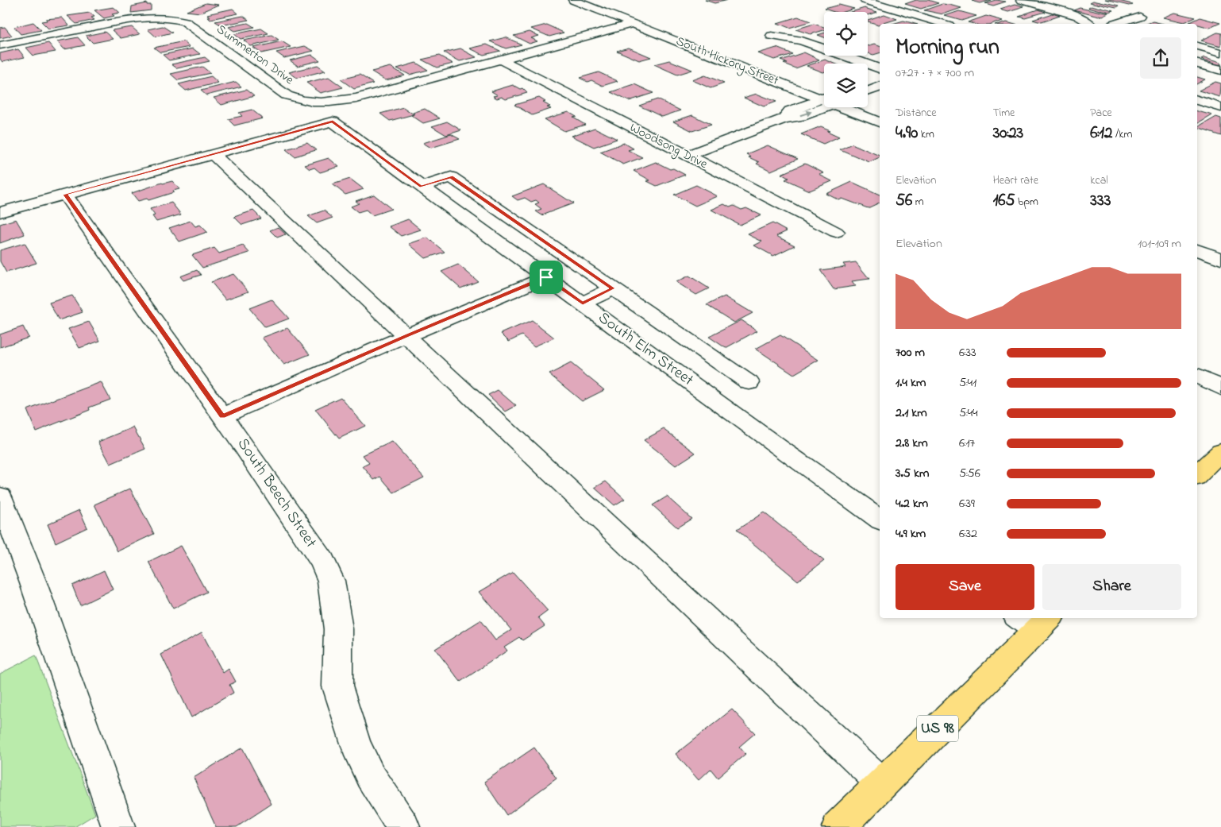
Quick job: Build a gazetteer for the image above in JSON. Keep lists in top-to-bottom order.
{
  "streets": {
    "main road": ["US 98"],
    "street": [
      "Summerton Drive",
      "South Hickory Street",
      "Woodsong Drive",
      "South Elm Street",
      "South Beech Street"
    ]
  },
  "crossings": [
    ["Summerton Drive", "South Hickory Street"],
    ["Summerton Drive", "Woodsong Drive"]
  ],
  "page": {
    "heading": ["Morning run", "07:27 · 7 × 700 m"],
    "stats": [
      ["Distance", "4.90 km"],
      ["Time", "30:23"],
      ["Pace", "6:12 /km"],
      ["Elevation", "56 m"],
      ["Heart rate", "165 bpm"],
      ["kcal", "333"]
    ],
    "chart": ["Elevation", "101–109 m"],
    "list": [
      {
        "name": "700 m",
        "note": "6:33"
      },
      {
        "name": "1.4 km",
        "note": "5:41"
      },
      {
        "name": "2.1 km",
        "note": "5:44"
      },
      {
        "name": "2.8 km",
        "note": "6:17"
      },
      {
        "name": "3.5 km",
        "note": "5:56"
      },
      {
        "name": "4.2 km",
        "note": "6:39"
      },
      {
        "name": "4.9 km",
        "note": "6:32"
      }
    ],
    "buttons": ["Save", "Share"]
  }
}
